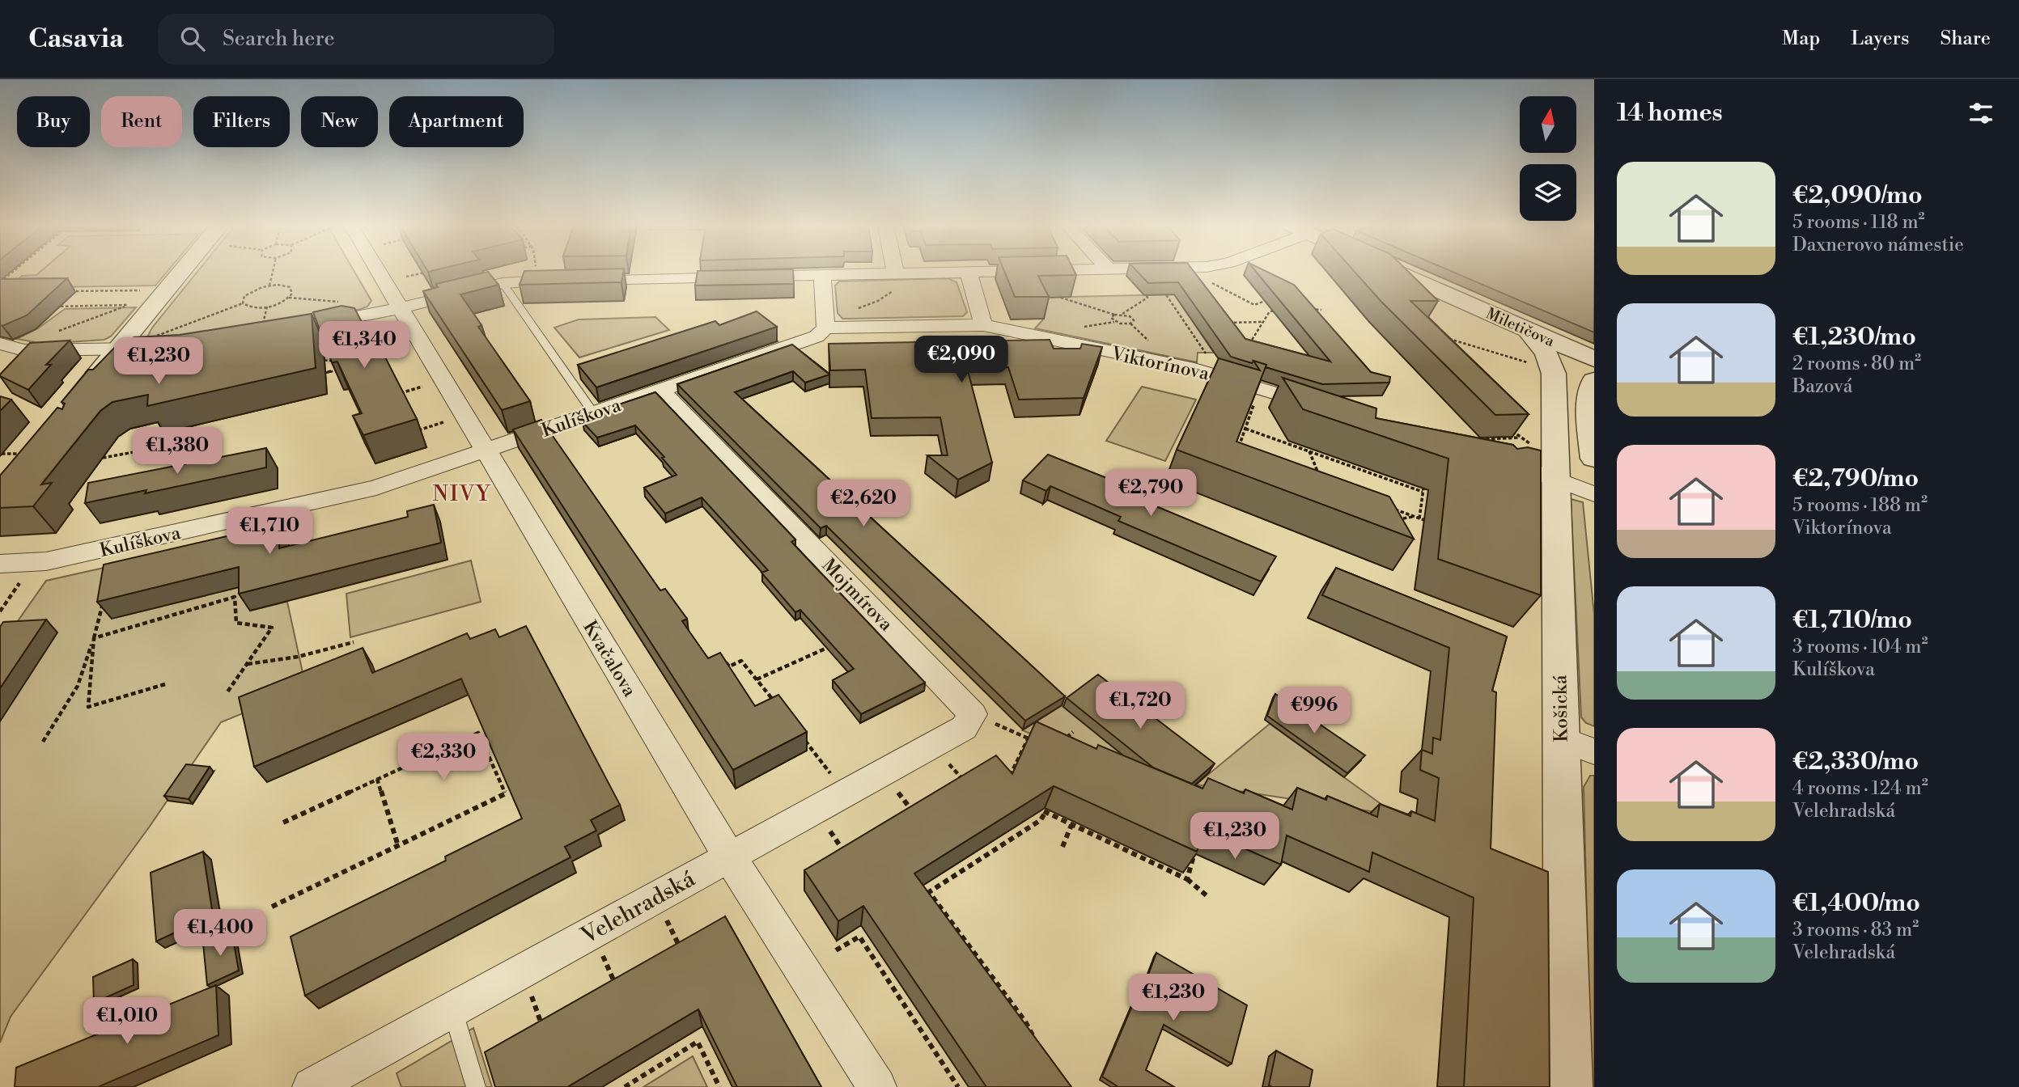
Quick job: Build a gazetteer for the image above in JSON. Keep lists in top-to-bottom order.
{
  "streets": {
    "street": [
      "Miletičova",
      "Viktorínova",
      "Kulíškova",
      "Mojmírova",
      "Kvačalova",
      "Košická",
      "Velehradská"
    ]
  },
  "crossings": [
    ["Viktorínova", "Kulíškova"],
    ["Kulíškova", "Mojmírova"],
    ["Kulíškova", "Kvačalova"],
    ["Mojmírova", "Velehradská"],
    ["Kvačalova", "Velehradská"]
  ],
  "districts": ["NIVY"],
  "north": "top",
  "page": {
    "header": "Casavia",
    "search": "Search here",
    "nav": ["Map", "Layers", "Share"],
    "heading": "14 homes",
    "chip": [
      "Buy",
      "Rent",
      "Filters",
      "New",
      "Apartment"
    ],
    "list": [
      {
        "name": "€2,090/mo",
        "note": "5 rooms · 118 m² · Daxnerovo námestie"
      },
      {
        "name": "€1,230/mo",
        "note": "2 rooms · 80 m² · Bazová"
      },
      {
        "name": "€2,790/mo",
        "note": "5 rooms · 188 m² · Viktorínova"
      },
      {
        "name": "€1,710/mo",
        "note": "3 rooms · 104 m² · Kulíškova"
      },
      {
        "name": "€2,330/mo",
        "note": "4 rooms · 124 m² · Velehradská"
      },
      {
        "name": "€1,400/mo",
        "note": "3 rooms · 83 m² · Velehradská"
      }
    ],
    "price": [
      "€1,340",
      "€2,090",
      "€1,230",
      "€1,380",
      "€2,790",
      "€2,620",
      "€1,710",
      "€1,720",
      "€996",
      "€2,330",
      "€1,230",
      "€1,400",
      "€1,230",
      "€1,010"
    ]
  }
}
